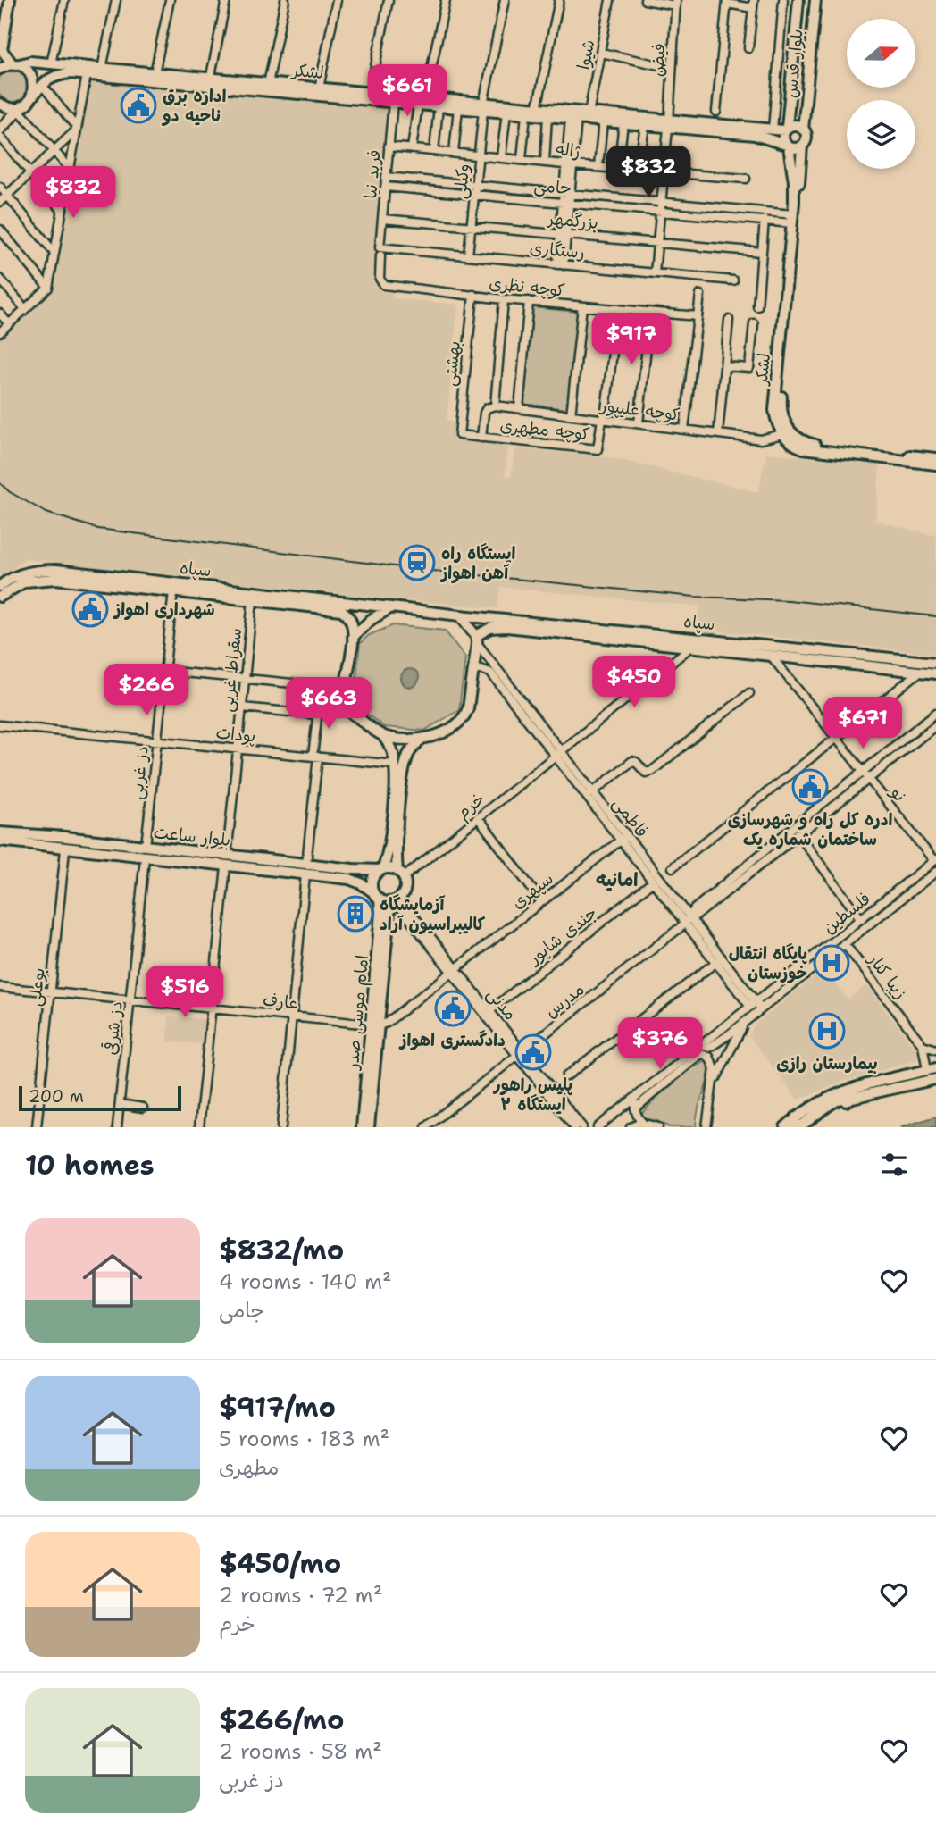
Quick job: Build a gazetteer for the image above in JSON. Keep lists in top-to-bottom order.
{
  "streets": {
    "main road": [
      "بلوار قدس",
      "لشکر",
      "سپاه",
      "بلوار ساعت",
      "امام موسی صدر"
    ],
    "street": [
      "شیوا",
      "فیض",
      "ژاله",
      "فرید نیا",
      "وکیلی",
      "جامی",
      "بزرگمهر",
      "رستگاری",
      "کوچه نظری",
      "بهشتی",
      "کوچه علیپور",
      "کوچه مطهری",
      "سقراط غربی",
      "پودات",
      "دز غربی",
      "نو",
      "خرم",
      "فاطمی",
      "سپهری",
      "فلسطین",
      "جندی شاپور",
      "زیبا کنار",
      "بوعلی",
      "مدرس",
      "عارف",
      "مدنی",
      "دز شرقی"
    ]
  },
  "crossings": [
    ["شیوا", "لشکر"],
    ["فیض", "لشکر"],
    ["فیض", "ژاله"],
    ["فیض", "جامی"],
    ["فیض", "بزرگمهر"],
    ["فیض", "رستگاری"],
    ["بلوار قدس", "لشکر"],
    ["لشکر", "فرید نیا"],
    ["لشکر", "وکیلی"],
    ["لشکر", "جامی"],
    ["لشکر", "کوچه علیپور"],
    ["ژاله", "فرید نیا"],
    ["ژاله", "وکیلی"],
    ["فرید نیا", "جامی"],
    ["فرید نیا", "بزرگمهر"],
    ["فرید نیا", "رستگاری"],
    ["فرید نیا", "کوچه نظری"],
    ["وکیلی", "جامی"],
    ["وکیلی", "بزرگمهر"],
    ["وکیلی", "رستگاری"],
    ["رستگاری", "کوچه نظری"],
    ["کوچه نظری", "بهشتی"],
    ["بهشتی", "کوچه مطهری"],
    ["کوچه علیپور", "کوچه مطهری"],
    ["سپاه", "سقراط غربی"],
    ["سپاه", "دز غربی"],
    ["سپاه", "نو"],
    ["سپاه", "خرم"],
    ["سپاه", "فاطمی"],
    ["سقراط غربی", "پودات"],
    ["سقراط غربی", "بلوار ساعت"],
    ["پودات", "دز غربی"],
    ["دز غربی", "بلوار ساعت"],
    ["نو", "فلسطین"],
    ["نو", "مدرس"],
    ["خرم", "فاطمی"],
    ["خرم", "بلوار ساعت"],
    ["خرم", "مدنی"],
    ["خرم", "امام موسی صدر"],
    ["فاطمی", "سپهری"],
    ["فاطمی", "فلسطین"],
    ["فاطمی", "جندی شاپور"],
    ["فاطمی", "مدرس"],
    ["بلوار ساعت", "بوعلی"],
    ["بلوار ساعت", "مدنی"],
    ["بلوار ساعت", "امام موسی صدر"],
    ["بلوار ساعت", "دز شرقی"],
    ["سپهری", "عارف"],
    ["سپهری", "مدنی"],
    ["سپهری", "امام موسی صدر"],
    ["فلسطین", "زیبا کنار"],
    ["جندی شاپور", "مدنی"],
    ["بوعلی", "عارف"],
    ["مدرس", "مدنی"],
    ["عارف", "امام موسی صدر"],
    ["عارف", "دز شرقی"],
    ["مدنی", "امام موسی صدر"]
  ],
  "districts": ["امانیه"],
  "places": {
    "public building": [
      "اداره برق ناحیه دو",
      "شهرداری اهواز",
      "ادره کل راه و شهرسازی ساختمان شماره یک",
      "دادگستری اهواز",
      "پلیس راهور ایستگاه ۲"
    ],
    "station": ["ایستگاه راه آهن اهواز"],
    "building": ["آزمایشگاه کالیبراسیون آراد"],
    "hospital": ["پایگاه انتقال خوزستان", "بیمارستان رازی"]
  },
  "scale_bar": "200 m",
  "north": "right",
  "page": {
    "price": [
      "$661",
      "$832",
      "$832",
      "$917",
      "$450",
      "$266",
      "$663",
      "$671",
      "$516",
      "$376"
    ],
    "scale": "200 m",
    "heading": "10 homes",
    "list": [
      {
        "name": "$832/mo",
        "note": "4 rooms · 140 m² · جامی"
      },
      {
        "name": "$917/mo",
        "note": "5 rooms · 183 m² · مطهری"
      },
      {
        "name": "$450/mo",
        "note": "2 rooms · 72 m² · خرم"
      },
      {
        "name": "$266/mo",
        "note": "2 rooms · 58 m² · دز غربی"
      }
    ]
  }
}
